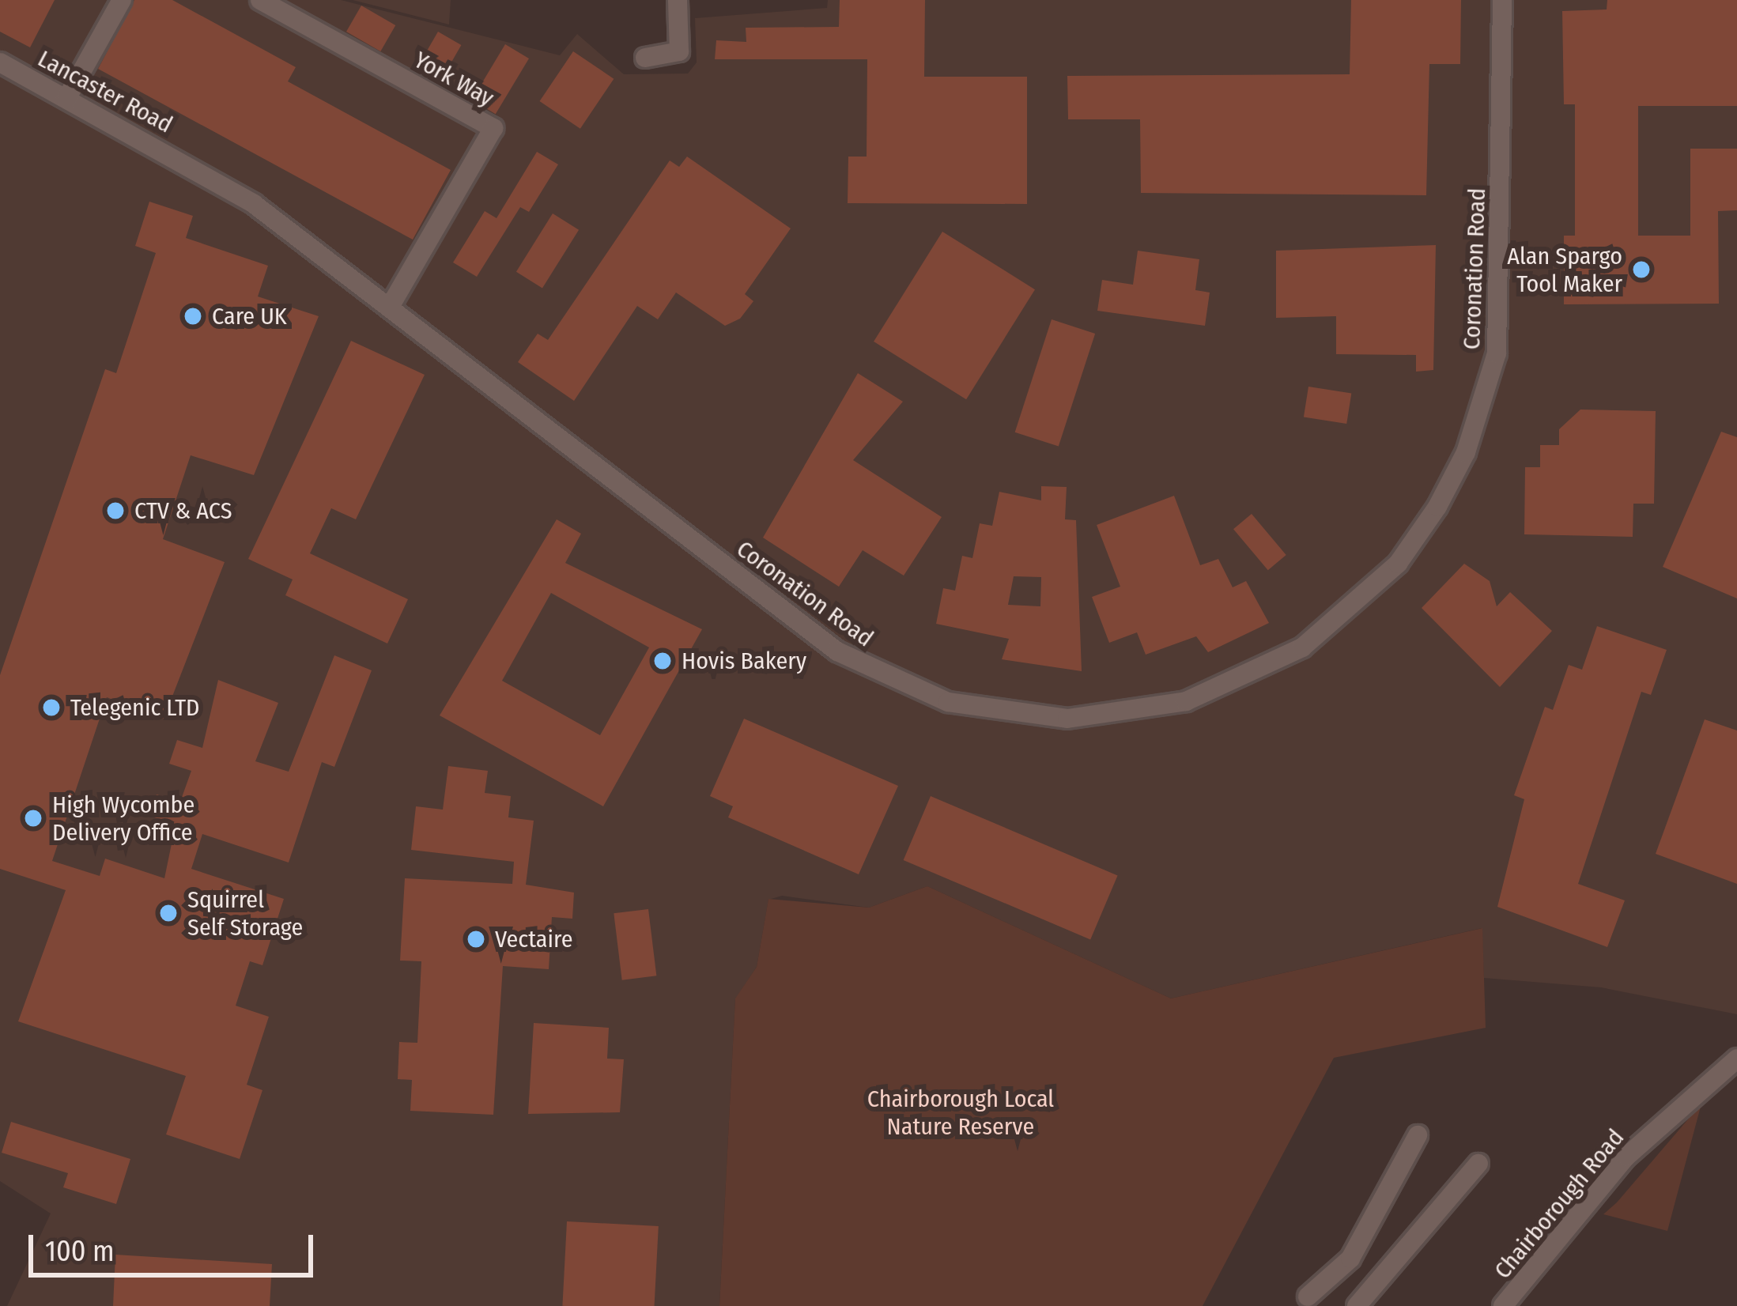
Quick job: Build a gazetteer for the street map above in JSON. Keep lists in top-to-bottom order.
{
  "streets": {
    "street": [
      "York Way",
      "Lancaster Road",
      "Coronation Road",
      "Chairborough Road"
    ]
  },
  "crossings": [
    ["York Way", "Coronation Road"],
    ["Lancaster Road", "Coronation Road"]
  ],
  "parks": ["Chairborough Local Nature Reserve"],
  "places": [
    "Alan Spargo Tool Maker",
    "Care UK",
    "CTV & ACS",
    "Hovis Bakery",
    "Telegenic LTD",
    "High Wycombe Delivery Office",
    "Squirrel Self Storage",
    "Vectaire"
  ],
  "scale_bar": "100 m"
}
